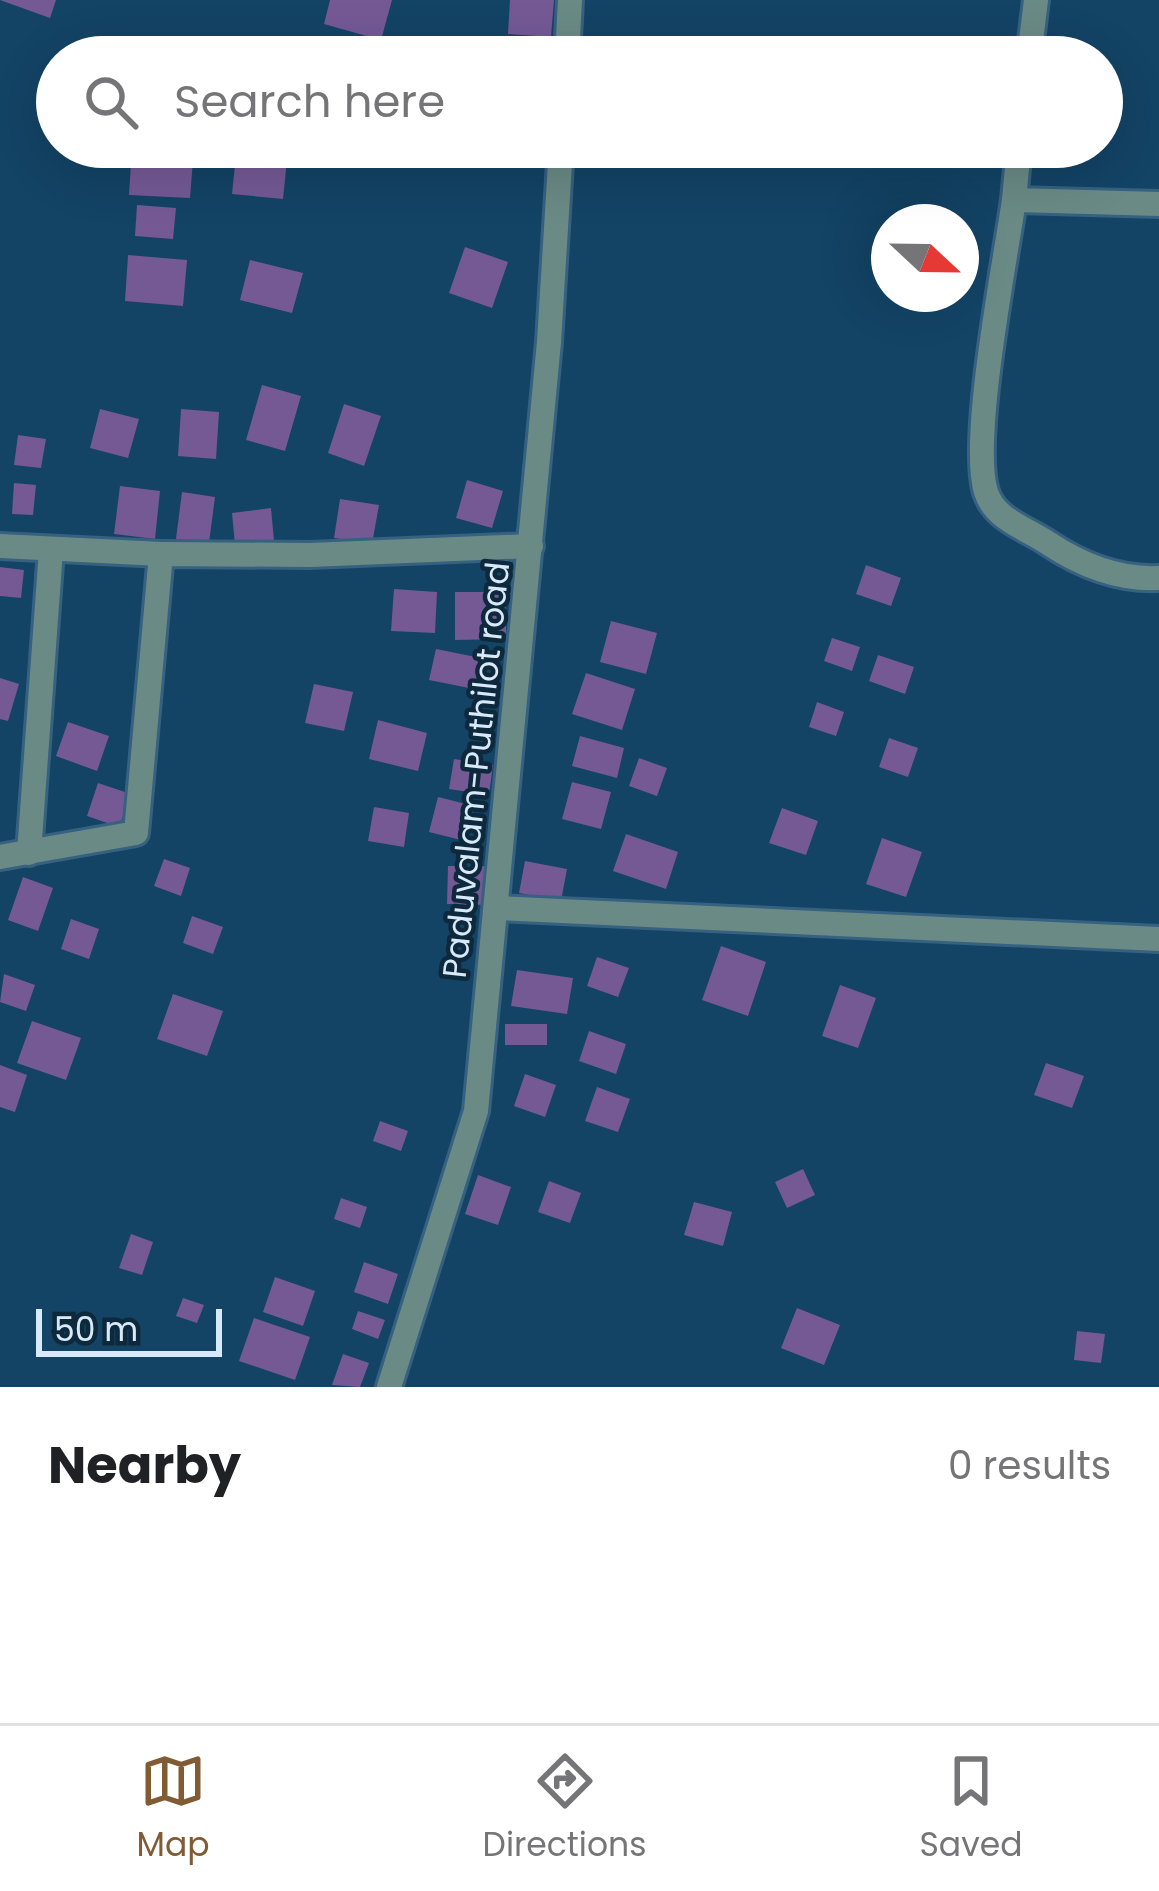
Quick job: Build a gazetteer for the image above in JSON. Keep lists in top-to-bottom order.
{
  "streets": {
    "street": ["Paduvalam-Puthilot road"]
  },
  "scale_bar": "50 m",
  "north": "right",
  "page": {
    "search": "Search here",
    "scale": "50 m",
    "heading": ["Nearby", "0 results"],
    "nav": ["Map", "Directions", "Saved"]
  }
}
